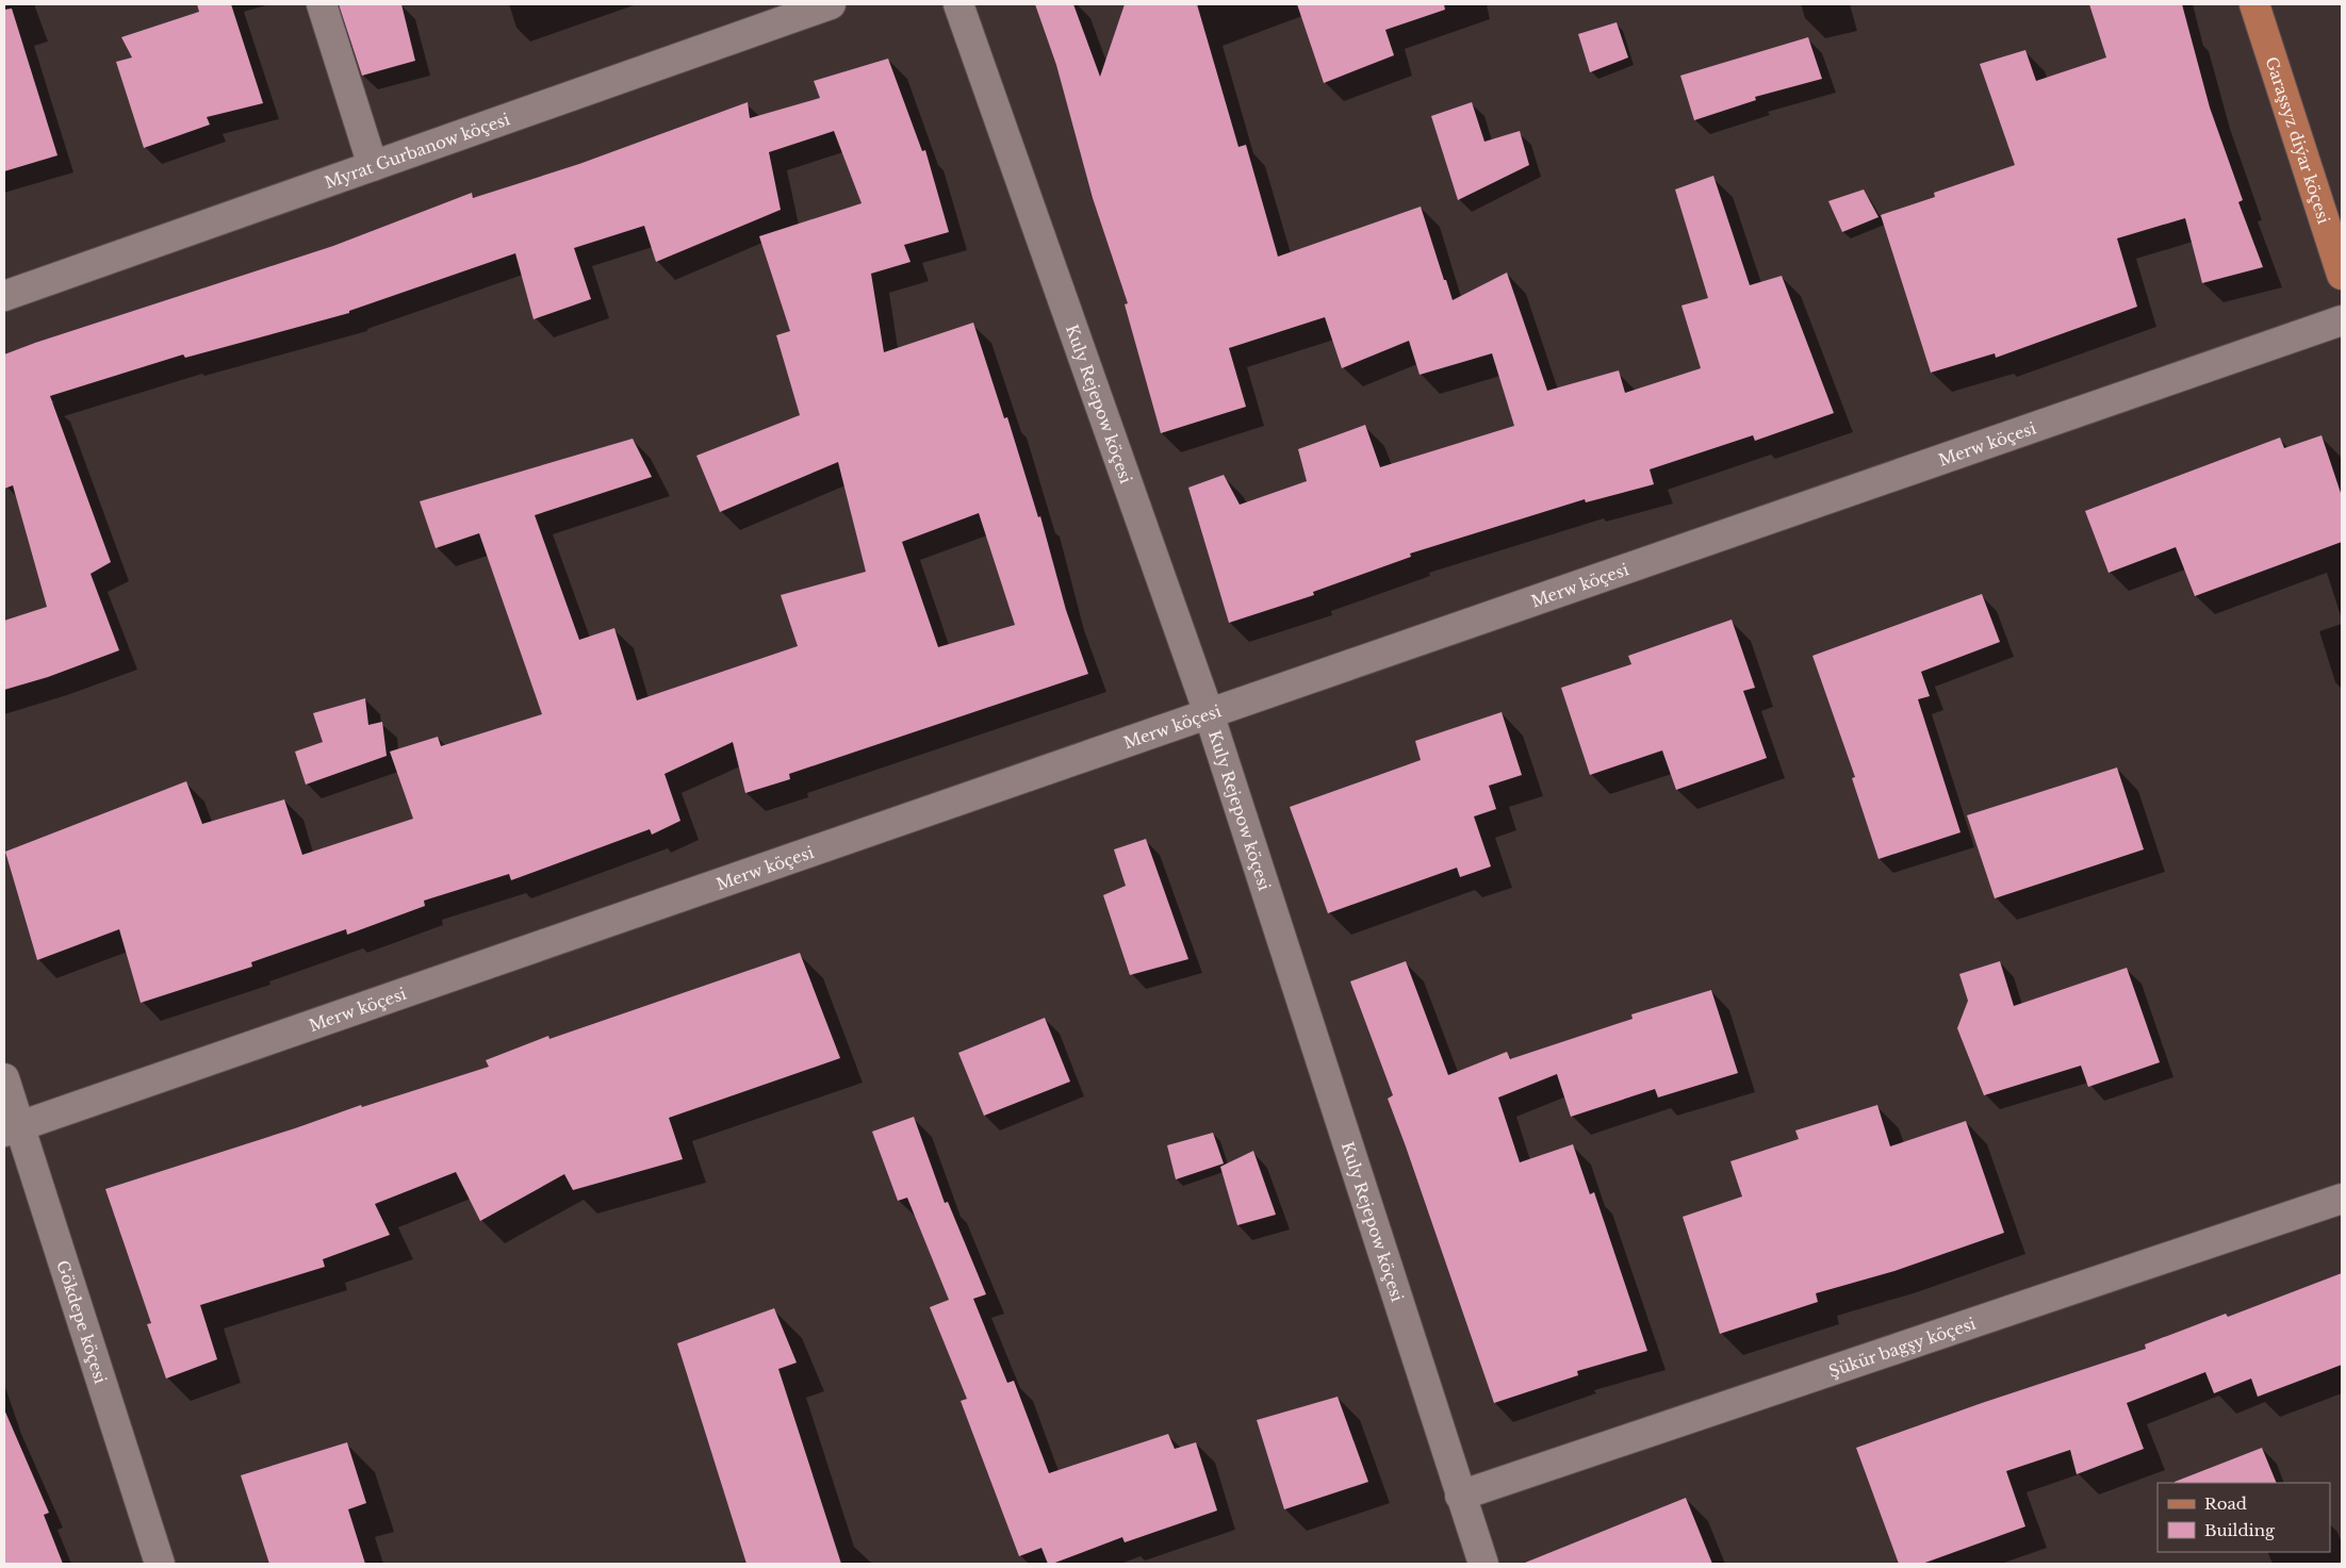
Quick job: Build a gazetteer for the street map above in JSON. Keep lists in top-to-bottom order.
{
  "streets": {
    "main road": ["Garaşsyz diýar köçesi"],
    "street": [
      "Myrat Gurbanow köçesi",
      "Kuly Rejepow köçesi",
      "Merw köçesi",
      "Gökdepe köçesi",
      "Şükür bagşy köçesi"
    ]
  },
  "crossings": [
    ["Kuly Rejepow köçesi", "Merw köçesi"],
    ["Kuly Rejepow köçesi", "Şükür bagşy köçesi"],
    ["Merw köçesi", "Gökdepe köçesi"]
  ],
  "legend": ["Road", "Building"]
}
